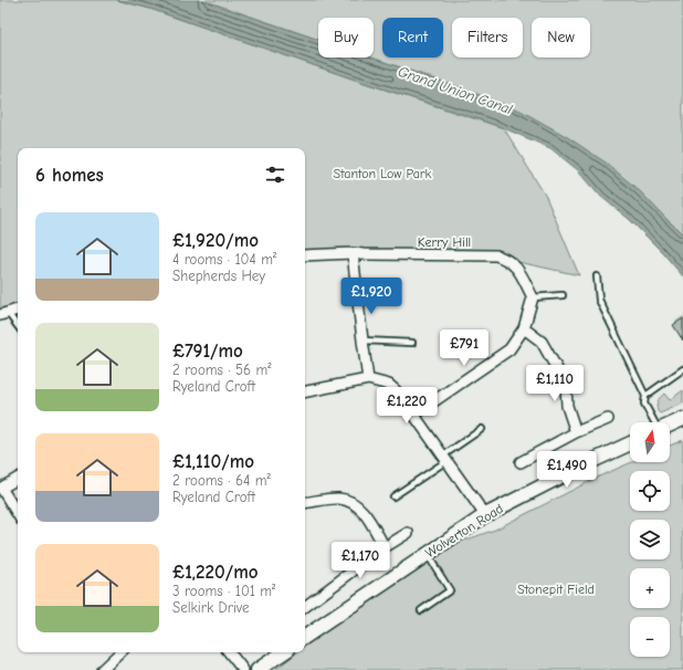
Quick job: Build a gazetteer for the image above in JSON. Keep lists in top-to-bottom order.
{
  "streets": {
    "street": ["Kerry Hill", "Wolverton Road"]
  },
  "water": ["Grand Union Canal"],
  "parks": ["Stanton Low Park", "Stonepit Field"],
  "north": "top",
  "page": {
    "chip": [
      "Buy",
      "Rent",
      "Filters",
      "New"
    ],
    "heading": "6 homes",
    "list": [
      {
        "name": "£1,920/mo",
        "note": "4 rooms · 104 m² · Shepherds Hey"
      },
      {
        "name": "£791/mo",
        "note": "2 rooms · 56 m² · Ryeland Croft"
      },
      {
        "name": "£1,110/mo",
        "note": "2 rooms · 64 m² · Ryeland Croft"
      },
      {
        "name": "£1,220/mo",
        "note": "3 rooms · 101 m² · Selkirk Drive"
      }
    ],
    "price": [
      "£1,920",
      "£791",
      "£1,110",
      "£1,220",
      "£1,490",
      "£1,170"
    ],
    "map_buttons": ["+", "−"]
  }
}
